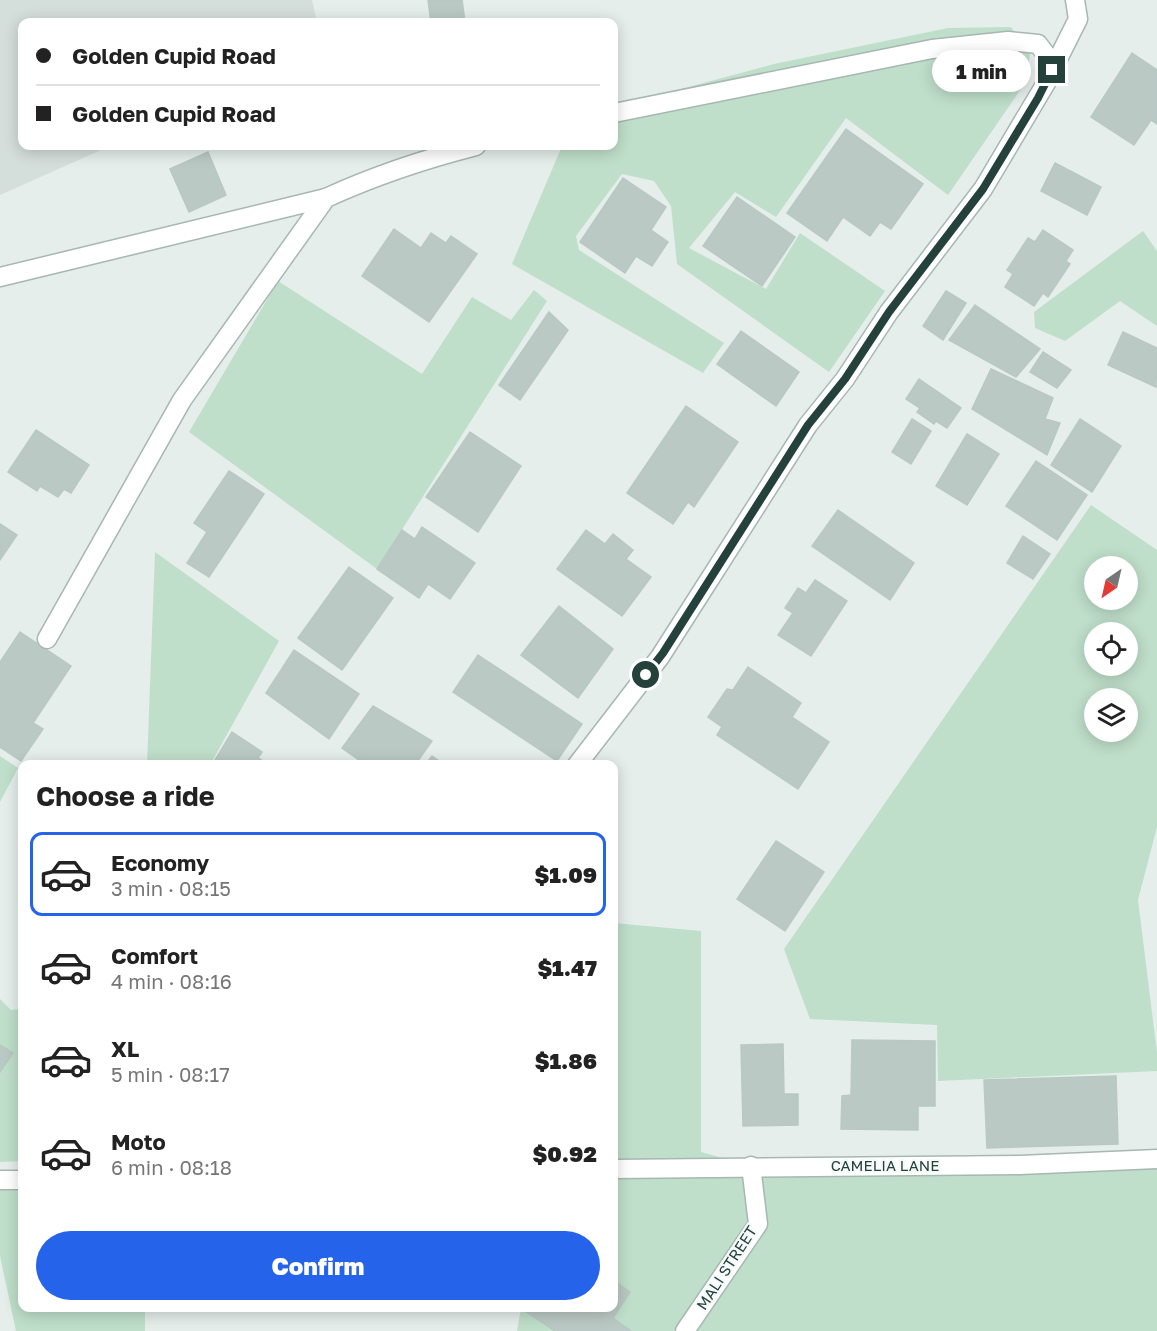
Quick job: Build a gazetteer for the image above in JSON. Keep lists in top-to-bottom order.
{
  "streets": {
    "street": ["CAMELIA LANE", "MALI STREET"]
  },
  "crossings": [
    ["CAMELIA LANE", "MALI STREET"]
  ],
  "north": "bottom left",
  "page": {
    "banner": ["Golden Cupid Road", "Golden Cupid Road"],
    "bubble": "1 min",
    "heading": "Choose a ride",
    "list": [
      {
        "name": "Economy",
        "note": "3 min · 08:15",
        "value": "$1.09"
      },
      {
        "name": "Comfort",
        "note": "4 min · 08:16",
        "value": "$1.47"
      },
      {
        "name": "XL",
        "note": "5 min · 08:17",
        "value": "$1.86"
      },
      {
        "name": "Moto",
        "note": "6 min · 08:18",
        "value": "$0.92"
      }
    ],
    "buttons": "Confirm"
  }
}
